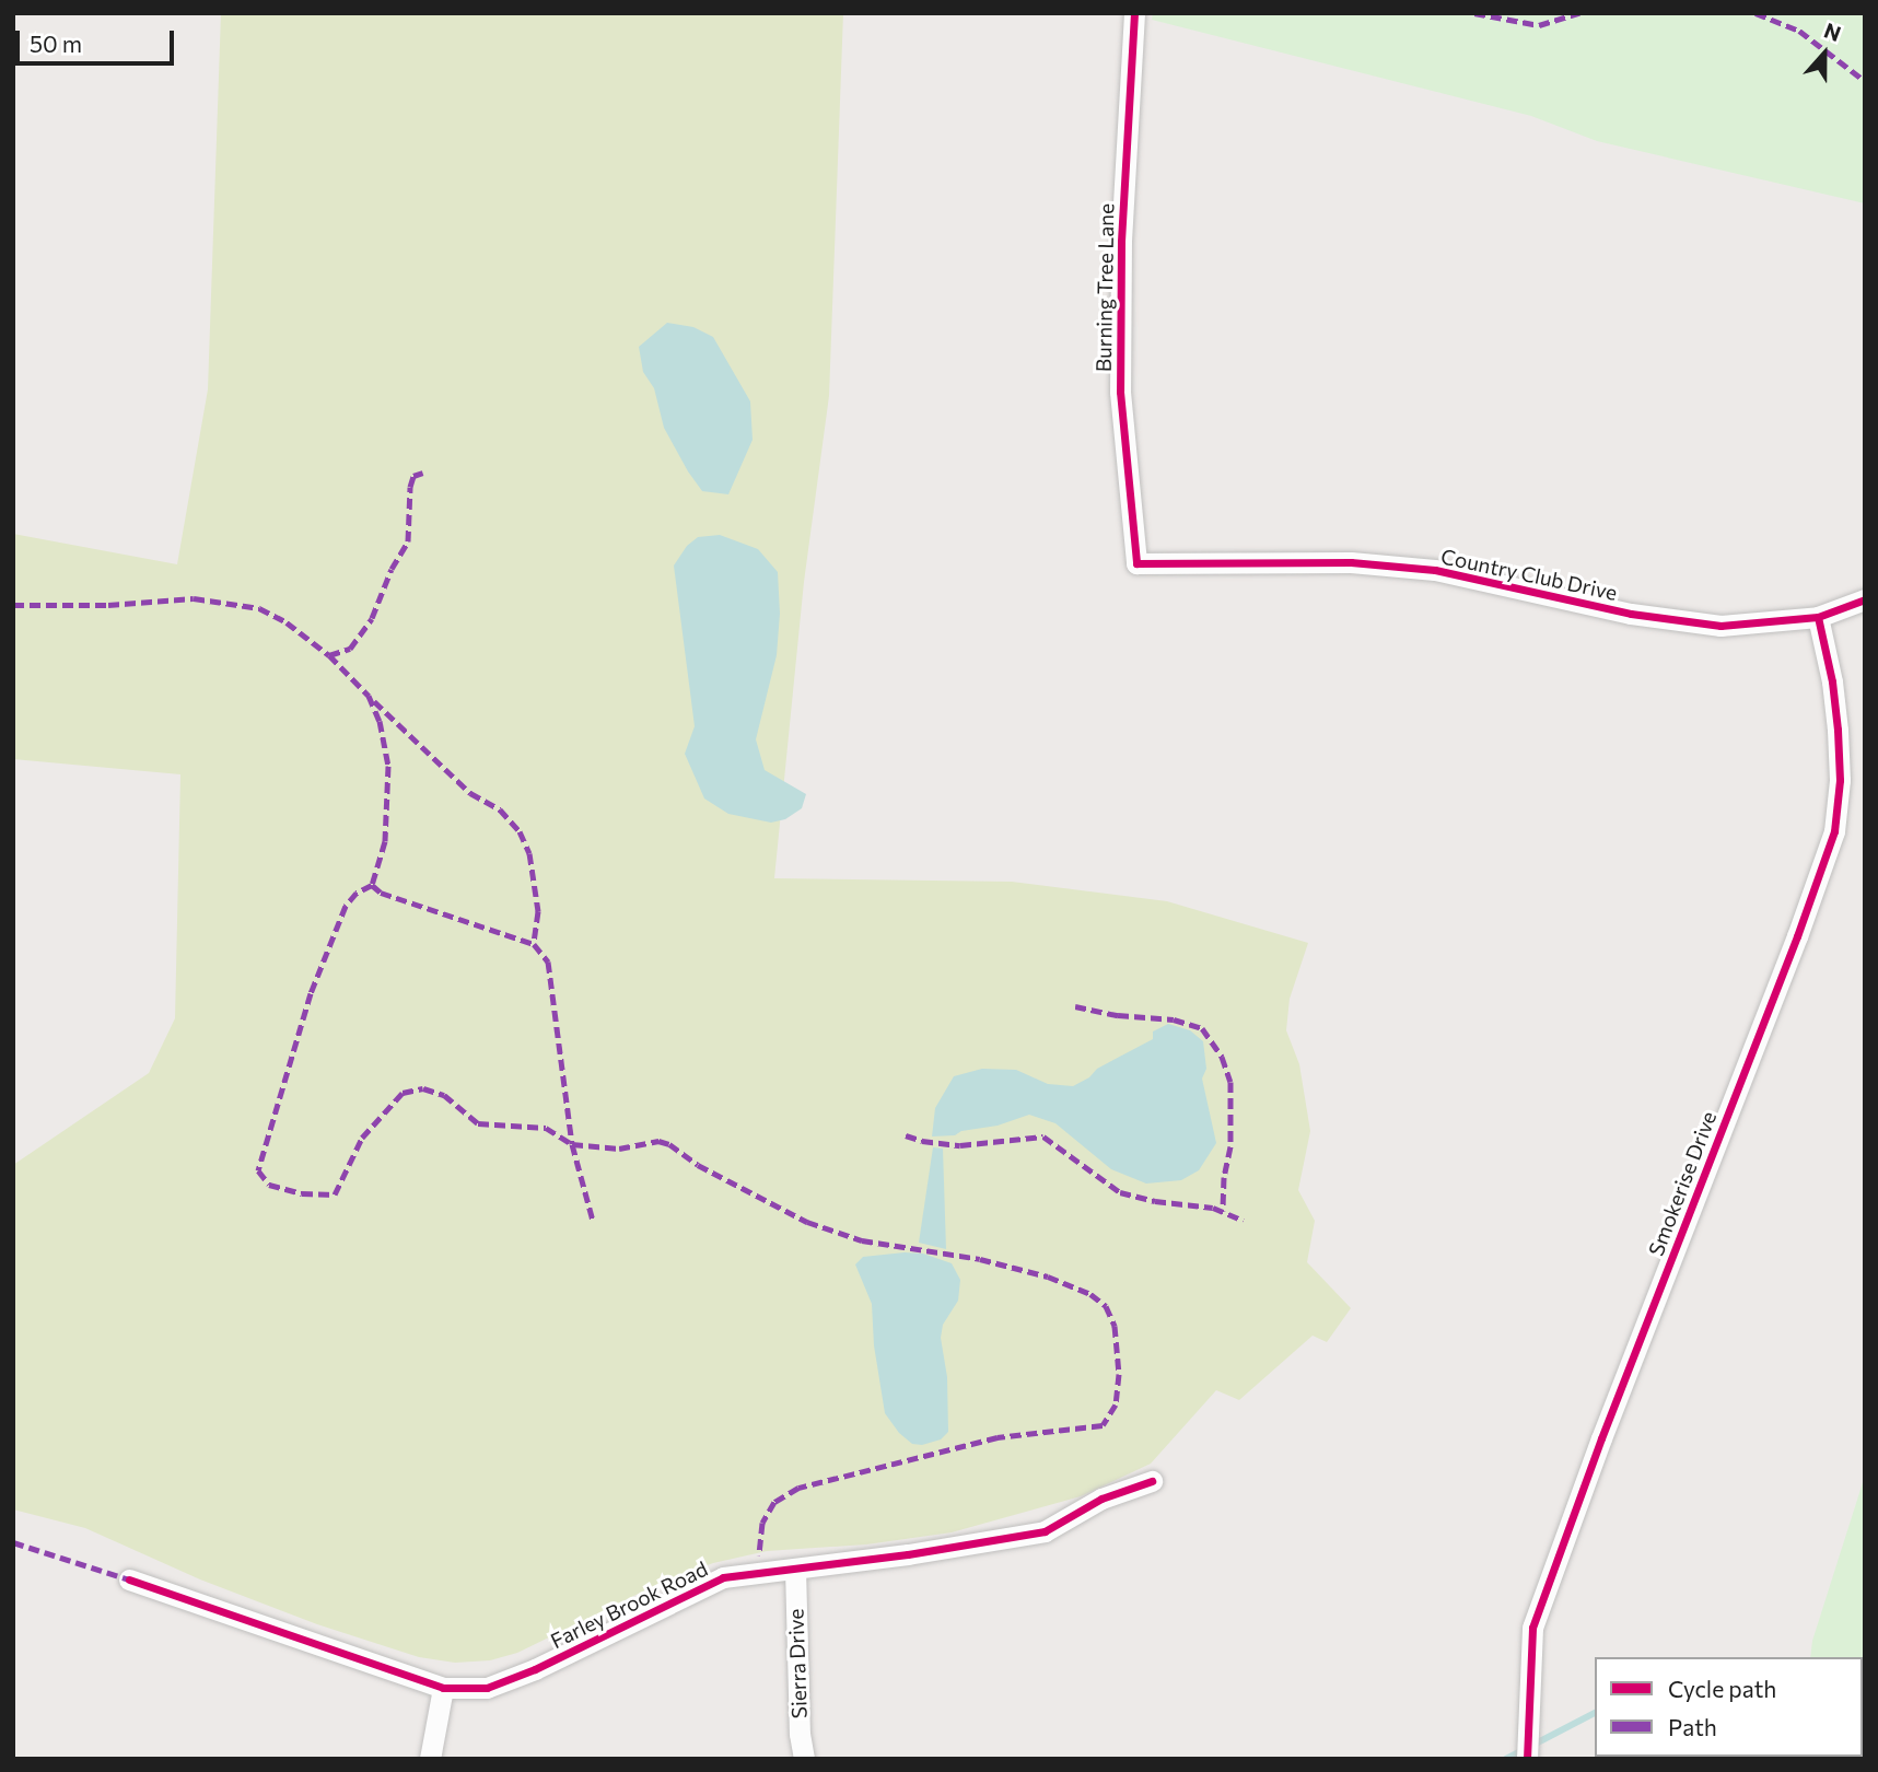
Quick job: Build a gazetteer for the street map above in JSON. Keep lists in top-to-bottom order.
{
  "streets": {
    "street": [
      "Burning Tree Lane",
      "Country Club Drive",
      "Smokerise Drive",
      "Farley Brook Road",
      "Sierra Drive"
    ]
  },
  "crossings": [
    ["Burning Tree Lane", "Country Club Drive"],
    ["Country Club Drive", "Smokerise Drive"],
    ["Farley Brook Road", "Sierra Drive"]
  ],
  "legend": ["Cycle path", "Path"],
  "scale_bar": "50 m",
  "north": "top"
}
